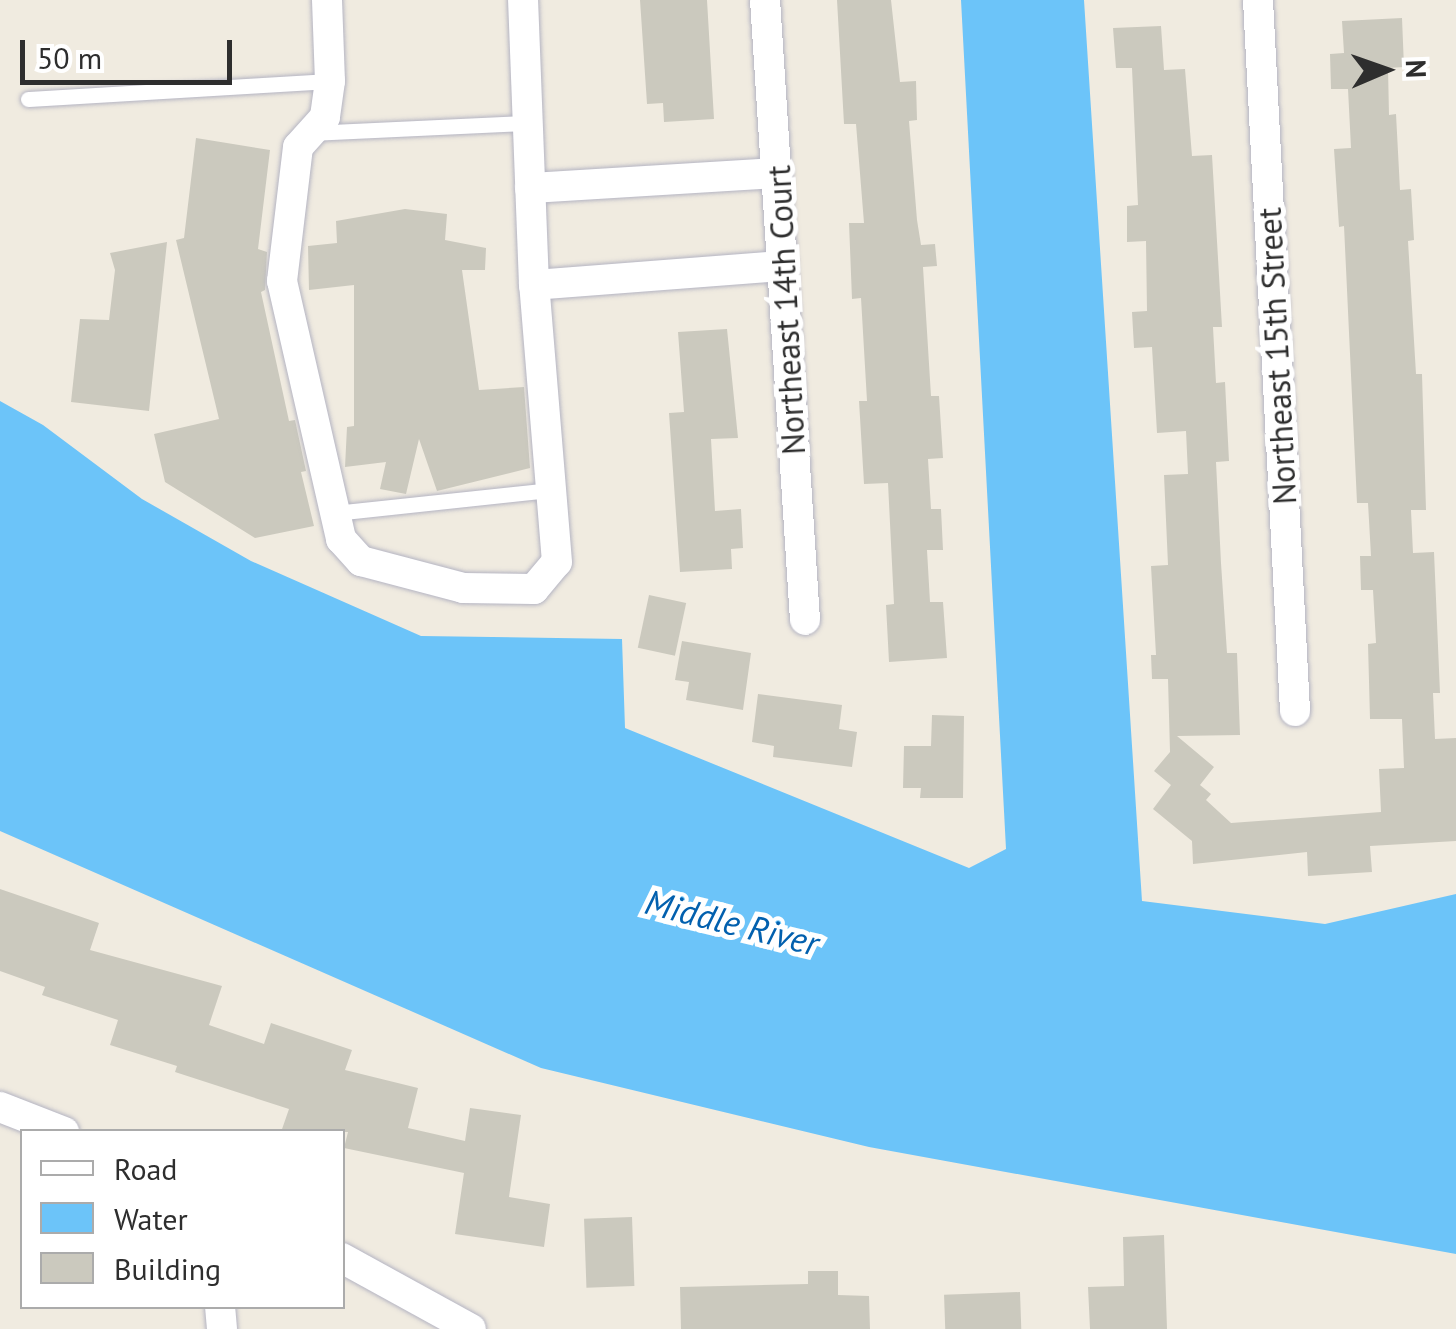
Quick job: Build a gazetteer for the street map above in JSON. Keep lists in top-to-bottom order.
{
  "streets": {
    "street": ["Northeast 14th Court", "Northeast 15th Street"]
  },
  "water": ["Middle River"],
  "legend": ["Road", "Water", "Building"],
  "scale_bar": "50 m",
  "north": "right"
}
